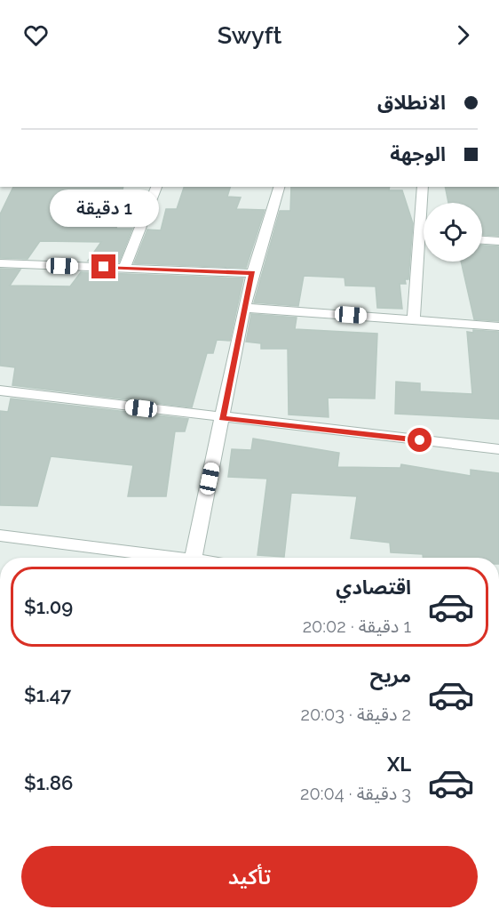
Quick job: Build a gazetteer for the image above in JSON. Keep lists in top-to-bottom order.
{
  "page": {
    "header": "Swyft",
    "banner": ["الانطلاق", "الوجهة"],
    "bubble": "1 دقيقة",
    "list": [
      {
        "name": "اقتصادي",
        "note": "1 دقيقة · 20:02",
        "value": "$1.09"
      },
      {
        "name": "مريح",
        "note": "2 دقيقة · 20:03",
        "value": "$1.47"
      },
      {
        "name": "XL",
        "note": "3 دقيقة · 20:04",
        "value": "$1.86"
      }
    ],
    "buttons": "تأكيد"
  }
}
